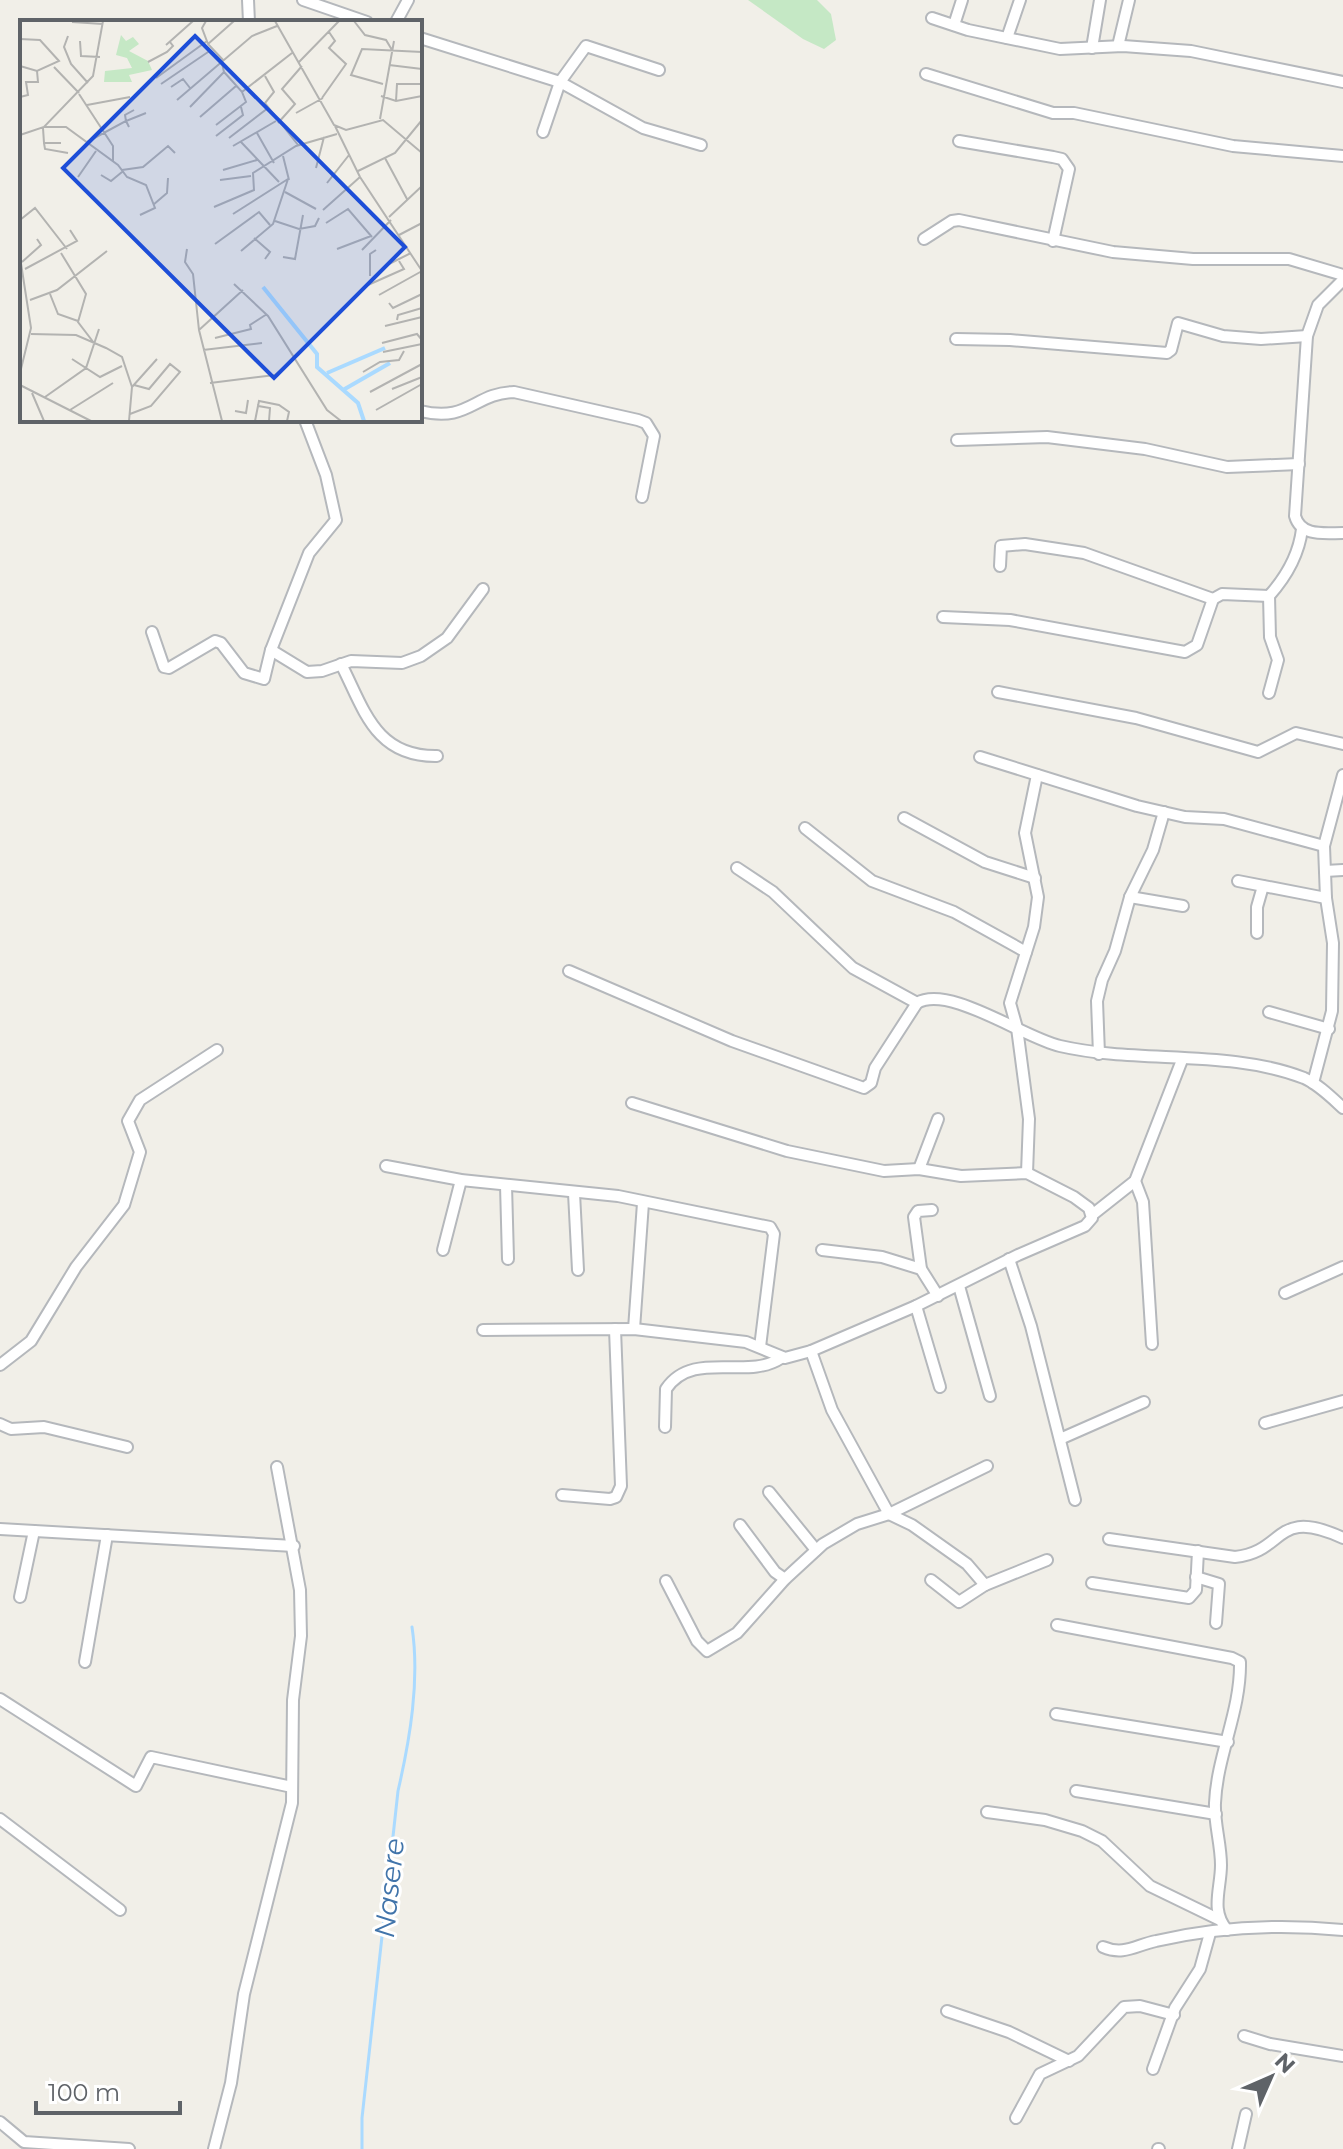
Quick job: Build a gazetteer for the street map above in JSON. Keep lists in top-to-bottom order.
{
  "water": ["Nasere"],
  "scale_bar": "100 m",
  "north": "top right"
}
